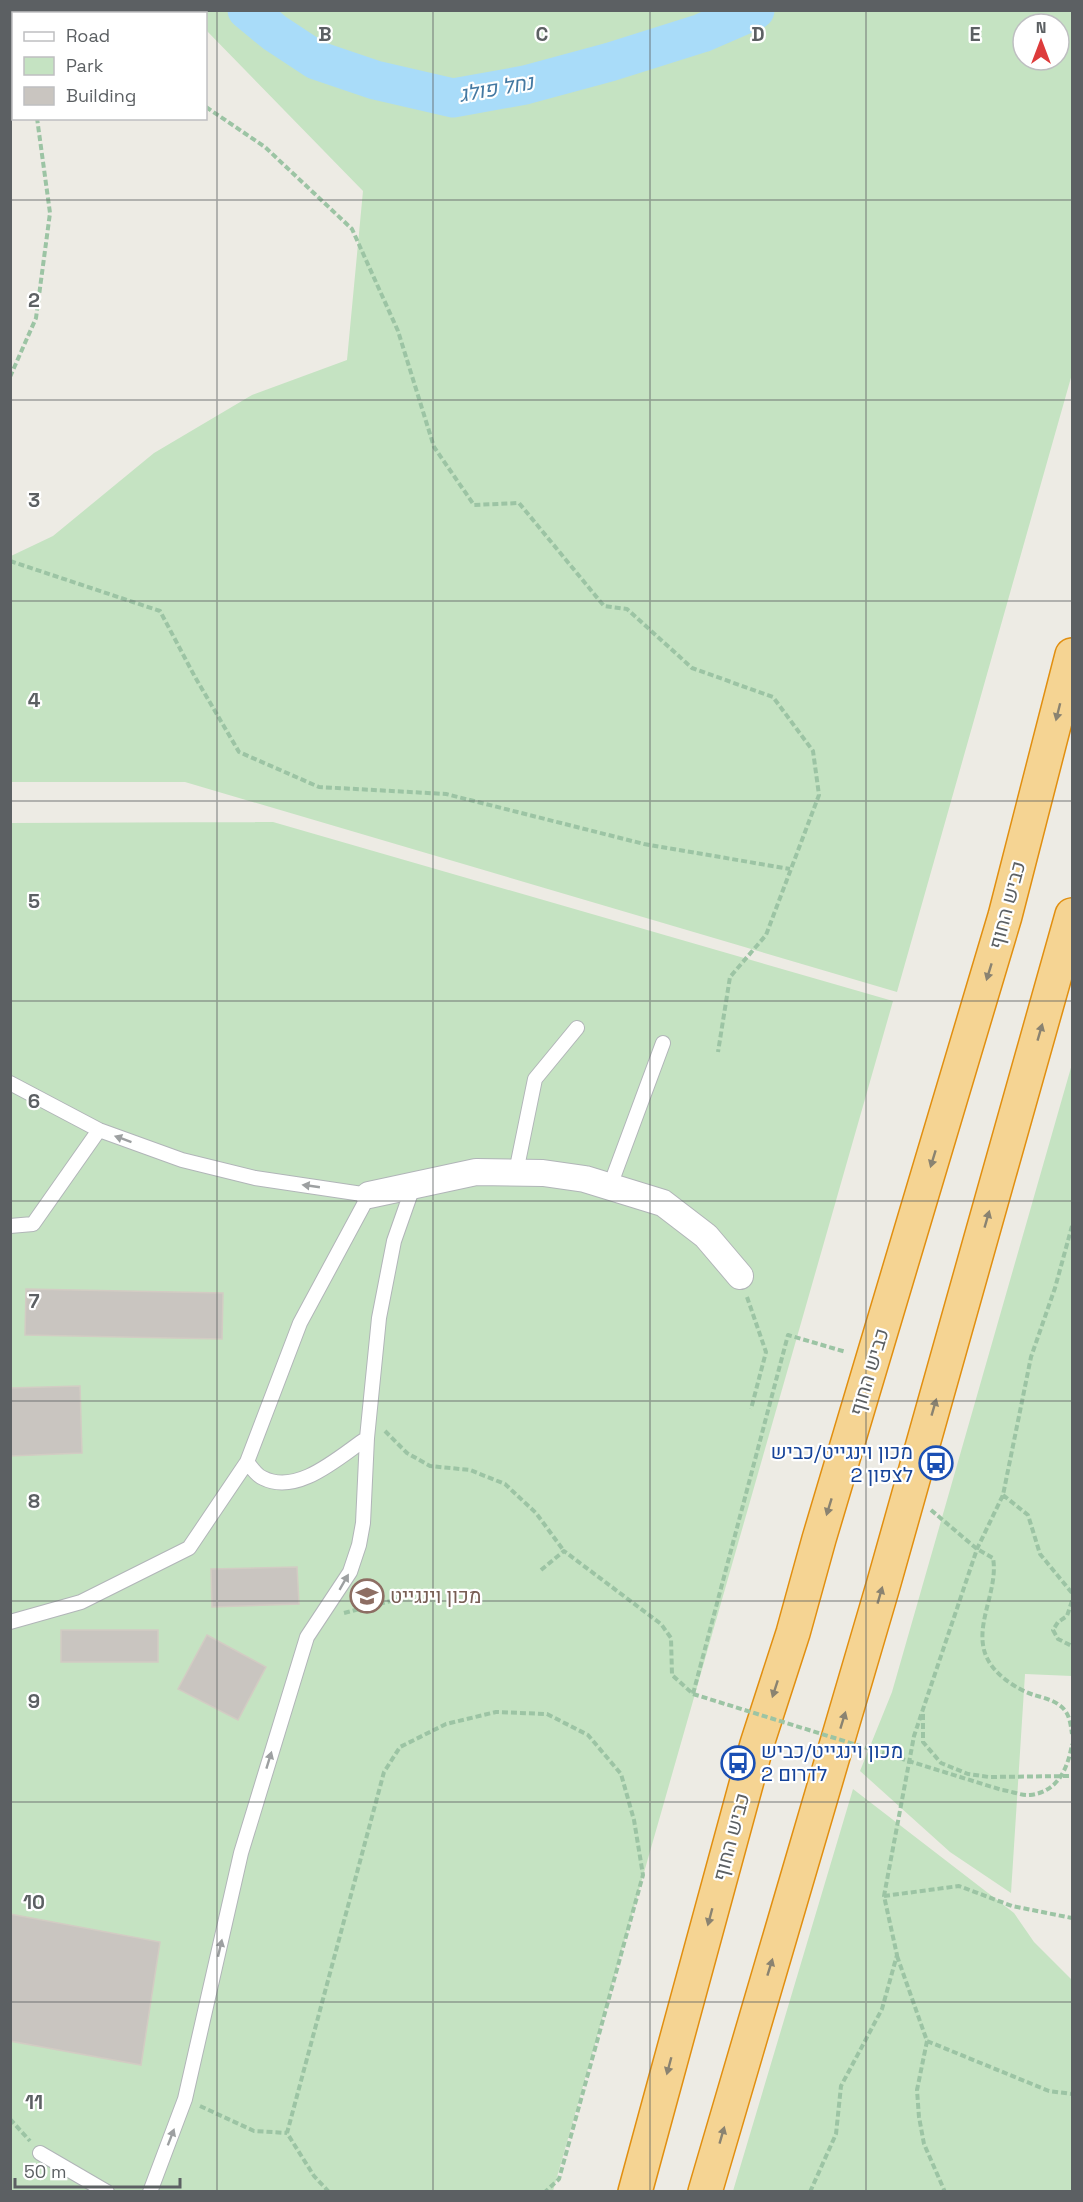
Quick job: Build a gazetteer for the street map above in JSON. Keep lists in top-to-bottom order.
{
  "streets": {
    "highway": ["כביש החוף"]
  },
  "water": ["נחל פולג"],
  "places": {
    "bus stop": ["מכון וינגייט/כביש 2 לצפון", "מכון וינגייט/כביש 2 לדרום"],
    "school or university": ["מכון וינגייט"]
  },
  "legend": ["Road", "Park", "Building"],
  "scale_bar": "50 m",
  "north": "top",
  "grid": {
    "columns": [
      "B",
      "C",
      "D",
      "E"
    ],
    "rows": [
      "2",
      "3",
      "4",
      "5",
      "6",
      "7",
      "8",
      "9",
      "10",
      "11"
    ]
  }
}
